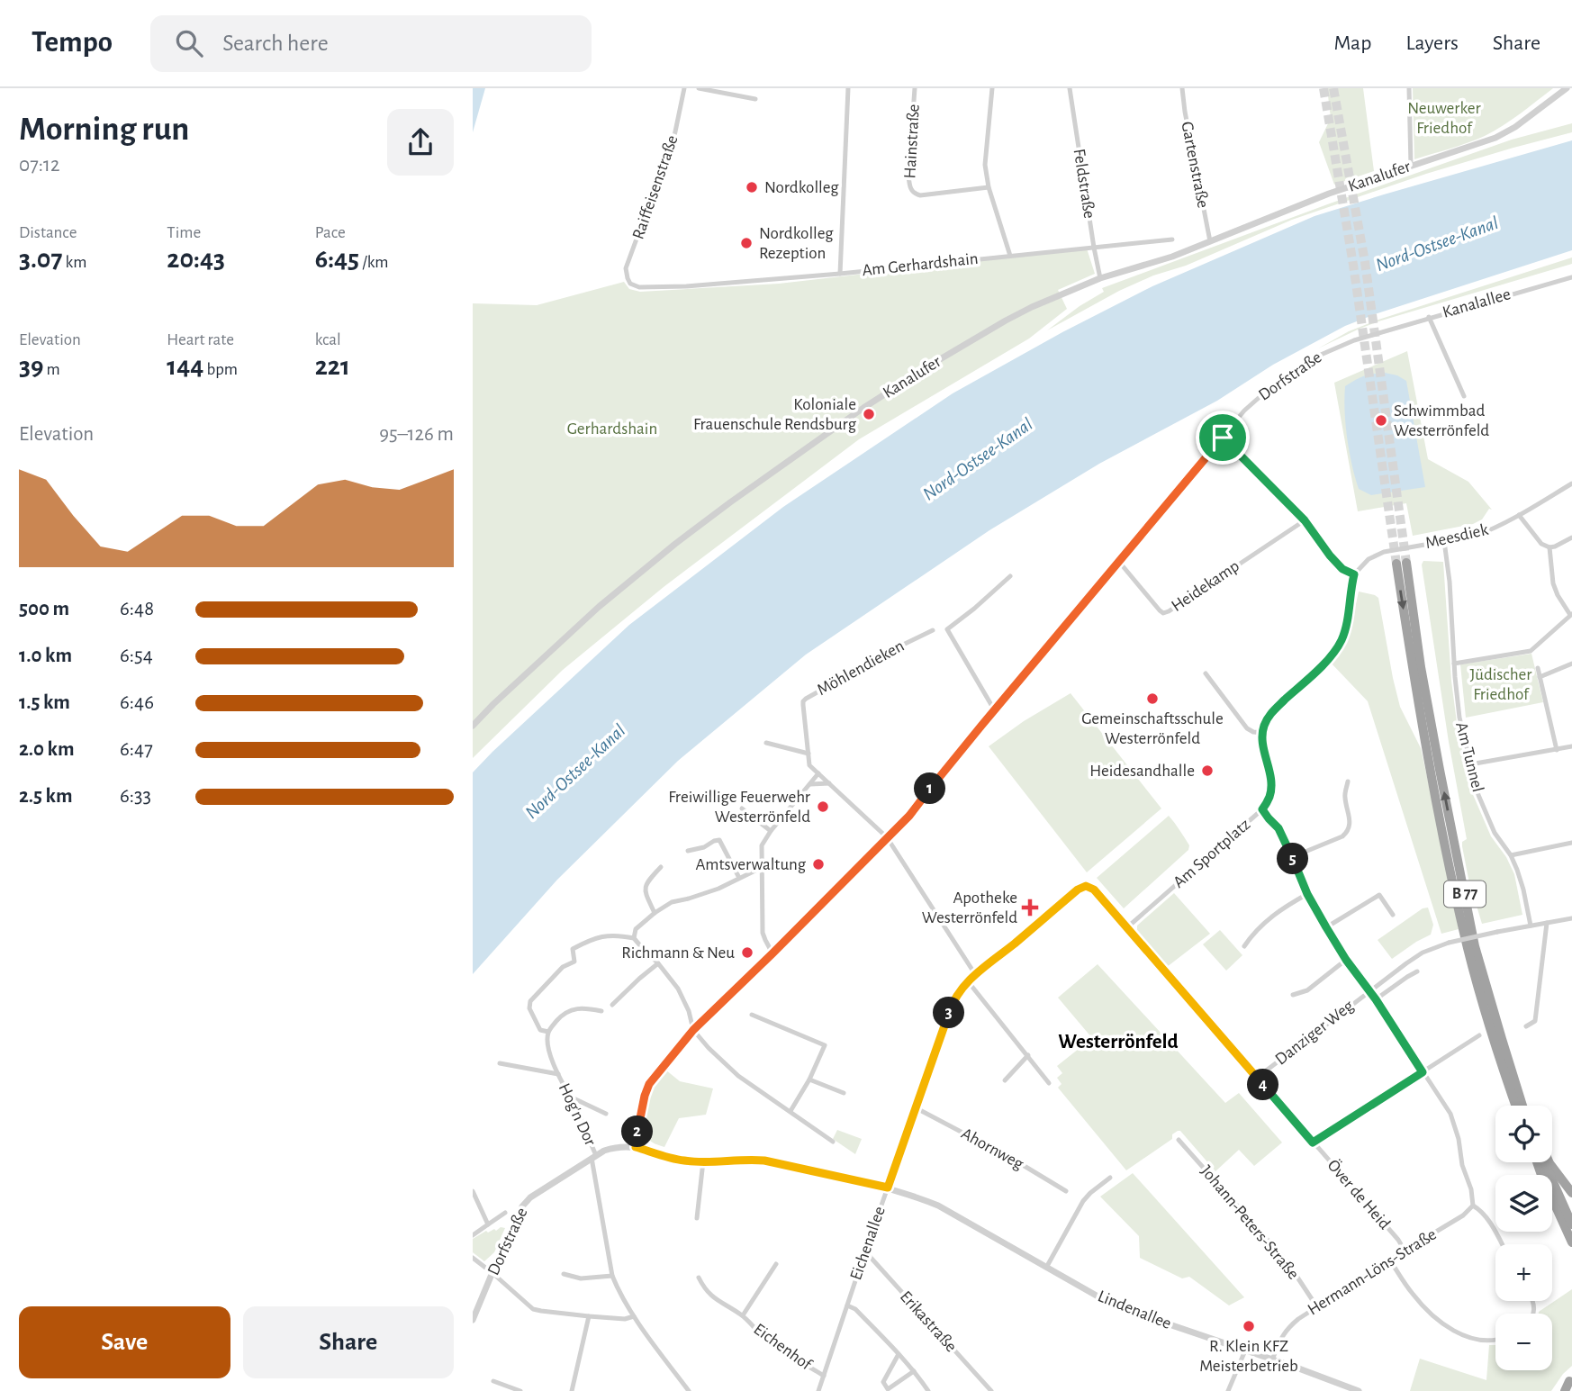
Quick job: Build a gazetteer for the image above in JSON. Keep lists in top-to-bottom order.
{
  "streets": {
    "highway": ["B 77"],
    "street": [
      "Hainstraße",
      "Gartenstraße",
      "Kanalufer",
      "Feldstraße",
      "Raiffeisenstraße",
      "Am Gerhardshain",
      "Kanalallee",
      "Dorfstraße",
      "Meesdiek",
      "Heidekamp",
      "Möhlendieken",
      "Am Tunnel",
      "Am Sportplatz",
      "Danziger Weg",
      "Hog'n Dor",
      "Ahornweg",
      "Över de Heid",
      "Johann-Peters-Straße",
      "Eichenallee",
      "Hermann-Löns-Straße",
      "Lindenallee",
      "Erikastraße",
      "Eichenhof"
    ]
  },
  "crossings": [
    ["Gartenstraße", "Kanalufer"],
    ["Kanalufer", "Feldstraße"],
    ["Feldstraße", "Am Gerhardshain"],
    ["Raiffeisenstraße", "Am Gerhardshain"],
    ["Kanalallee", "Dorfstraße"],
    ["Dorfstraße", "Heidekamp"],
    ["Dorfstraße", "Möhlendieken"],
    ["Dorfstraße", "Hog'n Dor"],
    ["Dorfstraße", "Lindenallee"],
    ["Meesdiek", "Am Tunnel"],
    ["Am Tunnel", "Danziger Weg"],
    ["Am Sportplatz", "Över de Heid"],
    ["Danziger Weg", "Över de Heid"],
    ["Ahornweg", "Eichenallee"],
    ["Över de Heid", "Eichenallee"],
    ["Över de Heid", "Hermann-Löns-Straße"],
    ["Johann-Peters-Straße", "Hermann-Löns-Straße"],
    ["Eichenallee", "Lindenallee"],
    ["Eichenallee", "Erikastraße"],
    ["Eichenallee", "Eichenhof"],
    ["Hermann-Löns-Straße", "Lindenallee"]
  ],
  "districts": ["Westerrönfeld"],
  "water": ["Nord-Ostsee-Kanal"],
  "parks": ["Neuwerker Friedhof", "Gerhardshain", "Jüdischer Friedhof"],
  "places": {
    "other": [
      "Nordkolleg",
      "Nordkolleg Rezeption",
      "Koloniale Frauenschule Rendsburg",
      "Schwimmbad Westerrönfeld",
      "Gemeinschaftsschule Westerrönfeld",
      "Heidesandhalle",
      "Freiwillige Feuerwehr Westerrönfeld",
      "Amtsverwaltung",
      "Richmann & Neu",
      "R. Klein KFZ Meisterbetrieb"
    ],
    "health": ["Apotheke Westerrönfeld"]
  },
  "page": {
    "header": "Tempo",
    "search": "Search here",
    "nav": ["Map", "Layers", "Share"],
    "heading": ["Morning run", "07:12"],
    "stats": [
      ["Distance", "3.07 km"],
      ["Time", "20:43"],
      ["Pace", "6:45 /km"],
      ["Elevation", "39 m"],
      ["Heart rate", "144 bpm"],
      ["kcal", "221"]
    ],
    "chart": ["Elevation", "95–126 m"],
    "list": [
      {
        "name": "500 m",
        "note": "6:48"
      },
      {
        "name": "1.0 km",
        "note": "6:54"
      },
      {
        "name": "1.5 km",
        "note": "6:46"
      },
      {
        "name": "2.0 km",
        "note": "6:47"
      },
      {
        "name": "2.5 km",
        "note": "6:33"
      }
    ],
    "pins": [
      "1",
      "5",
      "3",
      "4",
      "2"
    ],
    "map_buttons": ["+", "−"],
    "buttons": ["Save", "Share"]
  }
}
